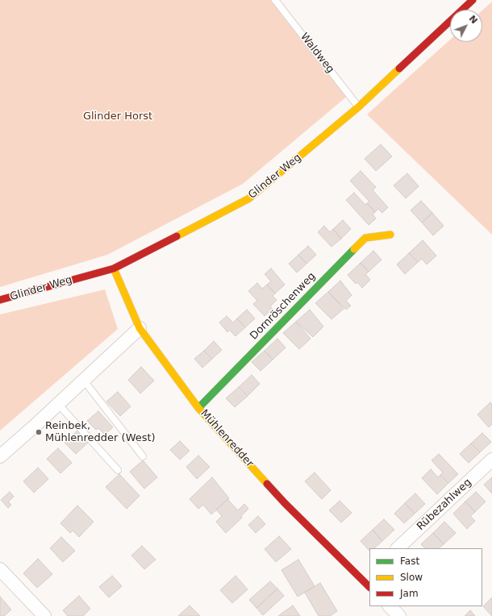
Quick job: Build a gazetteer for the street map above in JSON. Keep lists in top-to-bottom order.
{
  "streets": {
    "street": [
      "Glinder Weg",
      "Dornröschenweg",
      "Mühlenredder",
      "Rübezahlweg"
    ],
    "lane": ["Waldweg"]
  },
  "crossings": [
    ["Waldweg", "Glinder Weg"],
    ["Glinder Weg", "Mühlenredder"],
    ["Dornröschenweg", "Mühlenredder"]
  ],
  "parks": ["Glinder Horst"],
  "places": ["Reinbek, Mühlenredder (West)"],
  "legend": ["Fast", "Slow", "Jam"],
  "north": "top right"
}
